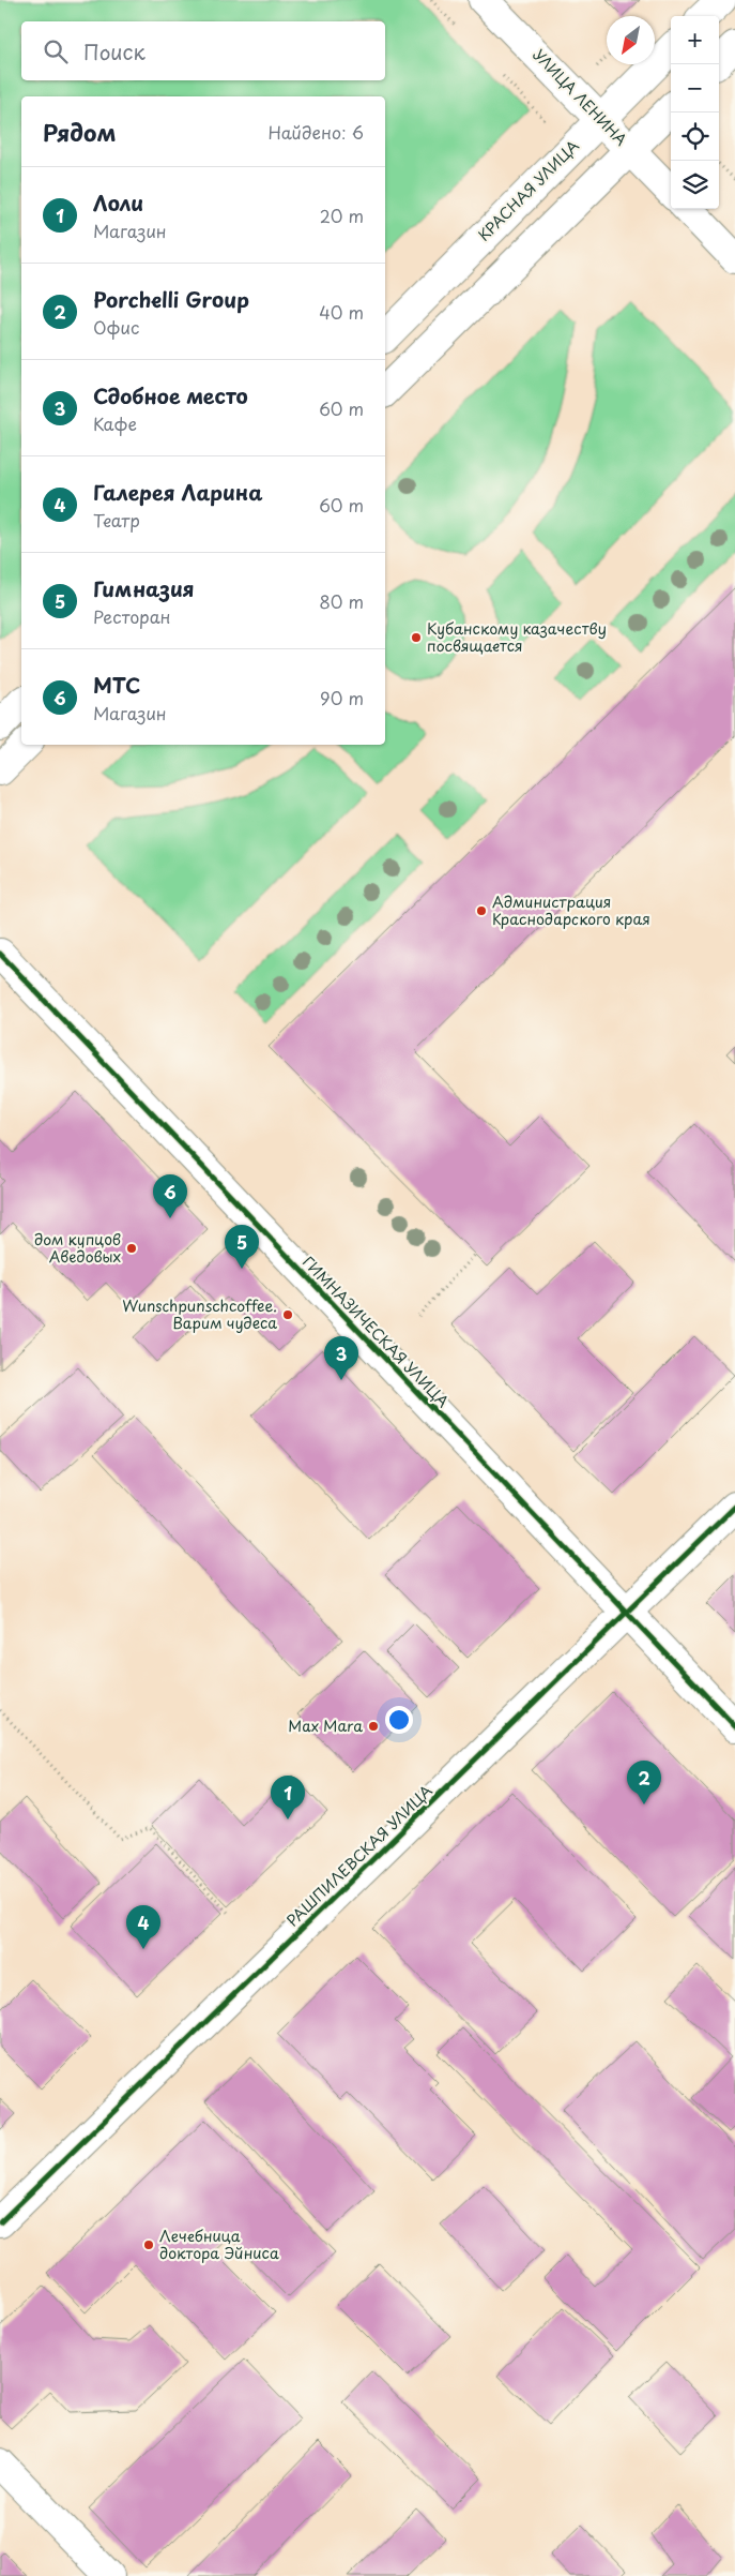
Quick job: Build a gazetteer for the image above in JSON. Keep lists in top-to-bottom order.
{
  "streets": {
    "street": [
      "УЛИЦА ЛЕНИНА",
      "КРАСНАЯ УЛИЦА",
      "ГИМНАЗИЧЕСКАЯ УЛИЦА",
      "РАШПИЛЕВСКАЯ УЛИЦА"
    ]
  },
  "crossings": [
    ["УЛИЦА ЛЕНИНА", "КРАСНАЯ УЛИЦА"],
    ["ГИМНАЗИЧЕСКАЯ УЛИЦА", "РАШПИЛЕВСКАЯ УЛИЦА"]
  ],
  "places": [
    "Кубанскому казачеству посвящается",
    "Администрация Краснодарского края",
    "дом купцов Аведовых",
    "Wunschpunschcoffee. Варим чудеса",
    "Max Mara",
    "Лечебница доктора Эйниса"
  ],
  "north": "bottom left",
  "page": {
    "map_buttons": ["+", "−"],
    "search": "Поиск",
    "heading": ["Рядом", "Найдено: 6"],
    "list": [
      {
        "mark": "1",
        "name": "Лоли",
        "note": "Магазин",
        "value": "20 m"
      },
      {
        "mark": "2",
        "name": "Porchelli Group",
        "note": "Офис",
        "value": "40 m"
      },
      {
        "mark": "3",
        "name": "Сдобное место",
        "note": "Кафе",
        "value": "60 m"
      },
      {
        "mark": "4",
        "name": "Галерея Ларина",
        "note": "Театр",
        "value": "60 m"
      },
      {
        "mark": "5",
        "name": "Гимназия",
        "note": "Ресторан",
        "value": "80 m"
      },
      {
        "mark": "6",
        "name": "МТС",
        "note": "Магазин",
        "value": "90 m"
      }
    ],
    "pins": [
      "6",
      "5",
      "3",
      "2",
      "1",
      "4"
    ]
  }
}
